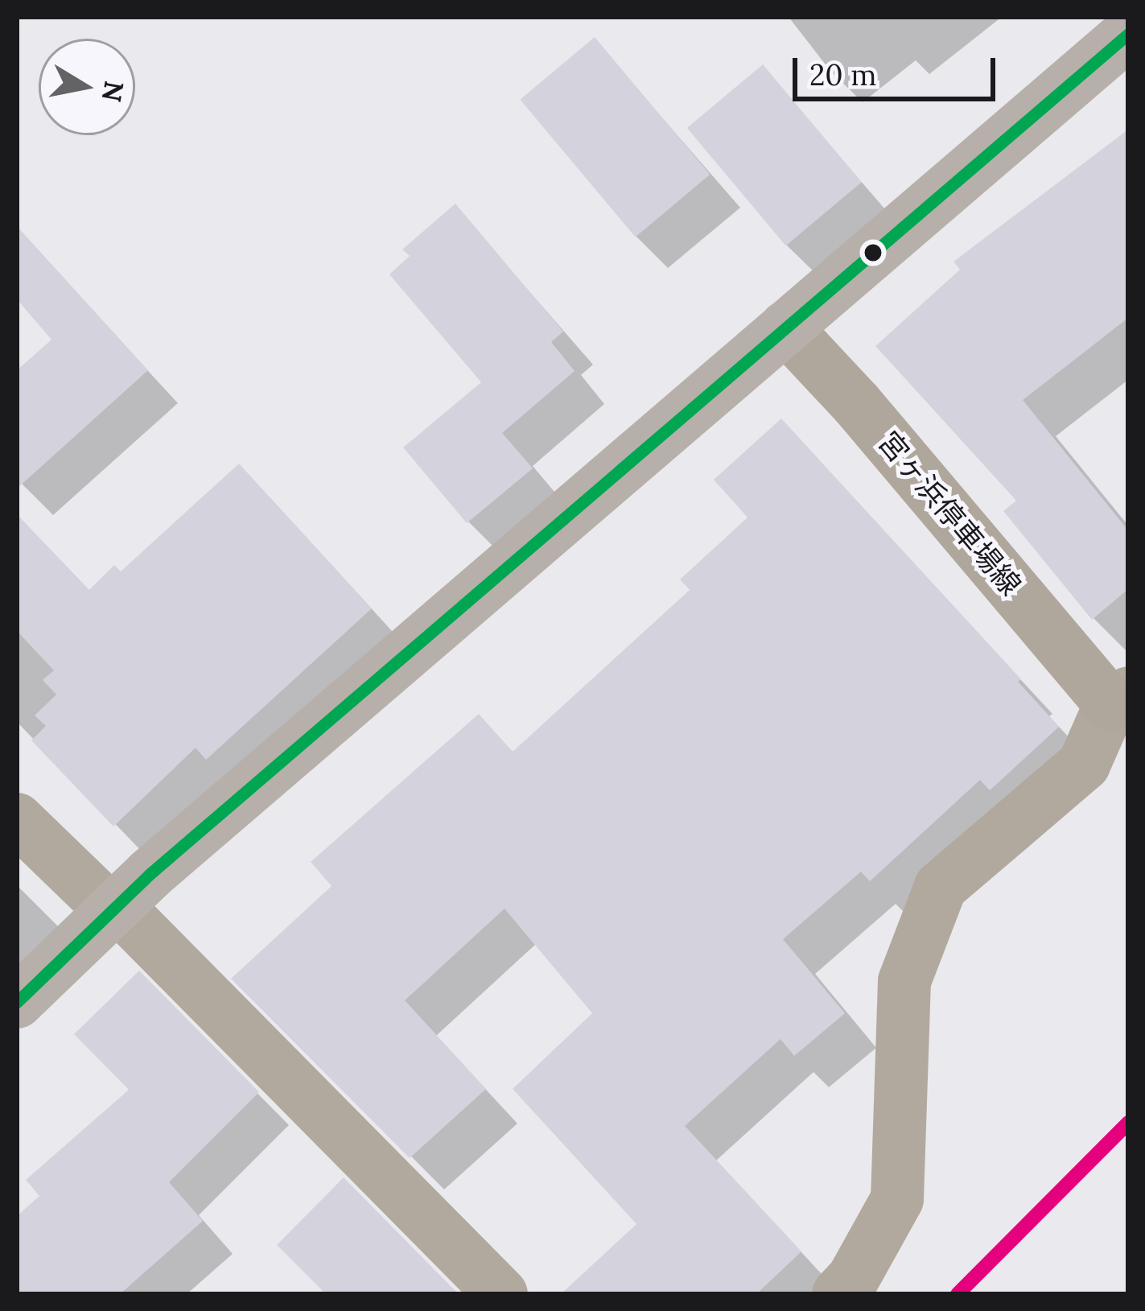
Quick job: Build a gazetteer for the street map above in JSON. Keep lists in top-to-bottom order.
{
  "streets": {
    "main road": ["宮ヶ浜停車場線"]
  },
  "scale_bar": "20 m",
  "north": "right"
}
